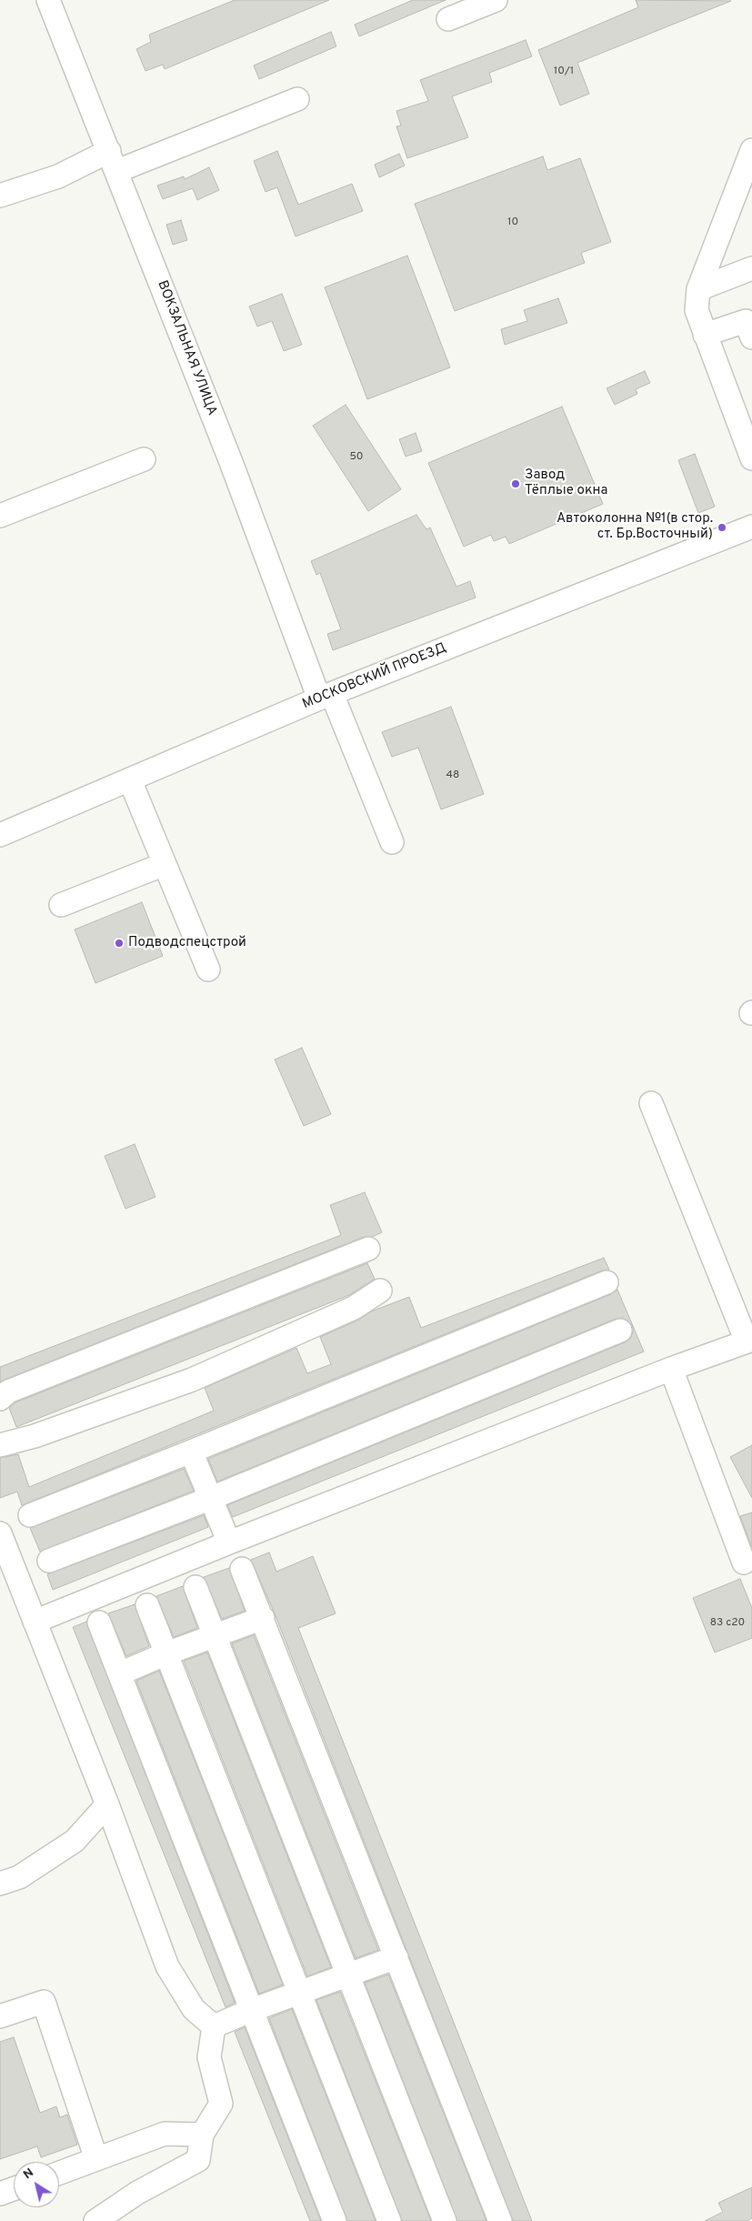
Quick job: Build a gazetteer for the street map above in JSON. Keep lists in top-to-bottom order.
{
  "streets": {
    "street": ["ВОКЗАЛЬНАЯ УЛИЦА", "МОСКОВСКИЙ ПРОЕЗД"]
  },
  "crossings": [
    ["ВОКЗАЛЬНАЯ УЛИЦА", "МОСКОВСКИЙ ПРОЕЗД"]
  ],
  "places": ["Завод Тёплые окна", "Автоколонна №1(в стор. ст. Бр.Восточный)", "Подводспецстрой"],
  "house_numbers": [
    "10/1",
    "10",
    "50",
    "48",
    "83 с20"
  ],
  "north": "top left"
}
